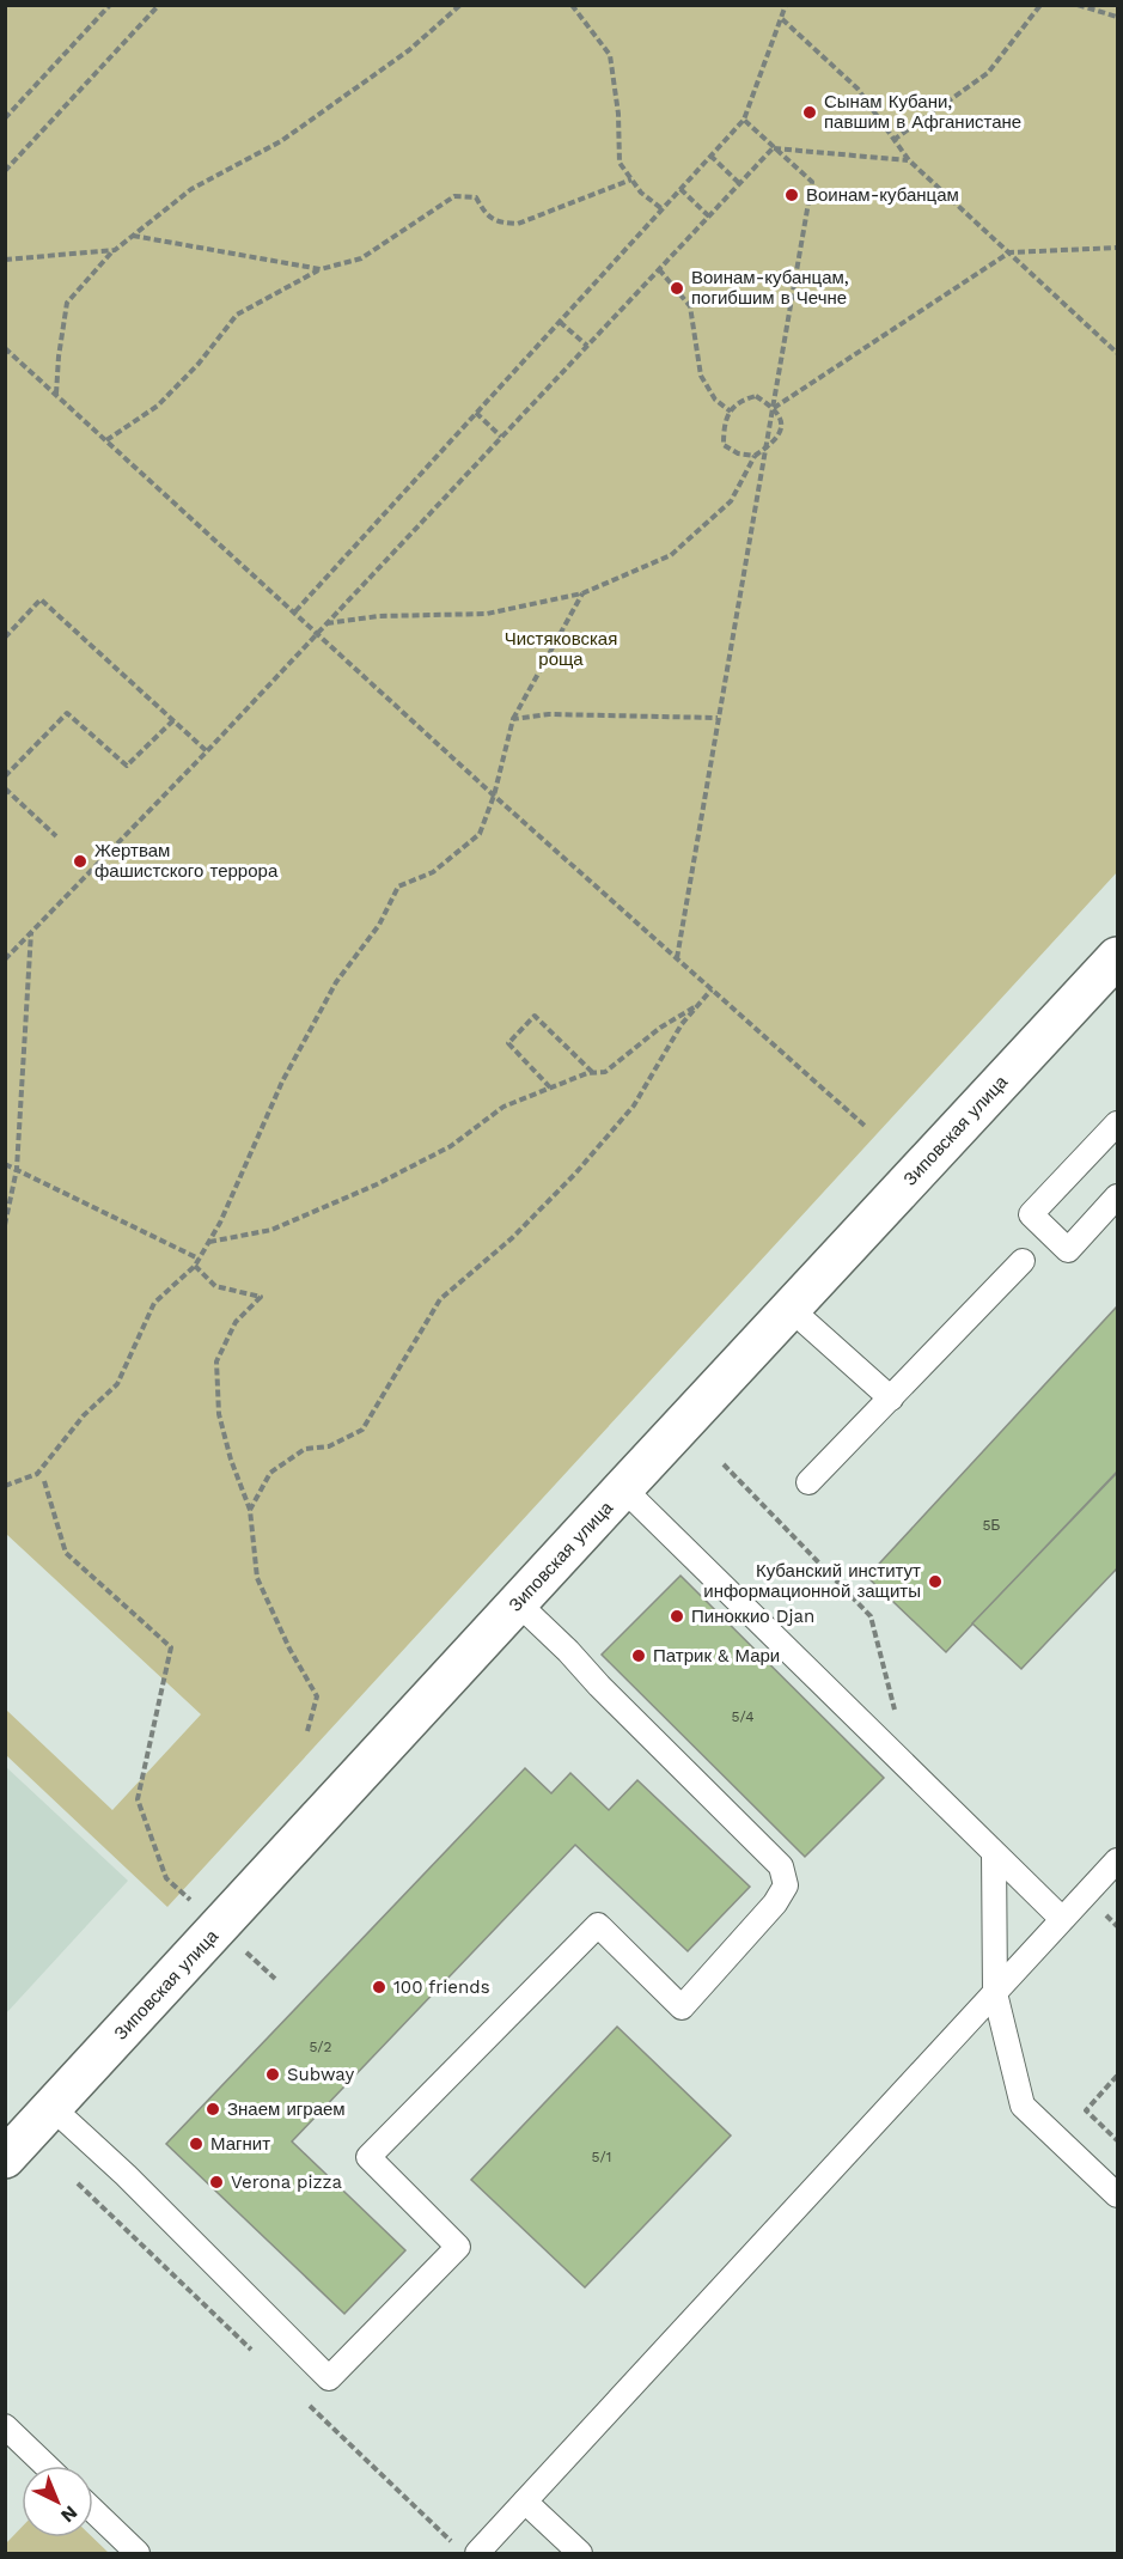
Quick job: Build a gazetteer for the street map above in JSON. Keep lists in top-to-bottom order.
{
  "streets": {
    "street": ["Зиповская улица"]
  },
  "parks": ["Чистяковская роща"],
  "places": [
    "Сынам Кубани, павшим в Афганистане",
    "Воинам-кубанцам",
    "Воинам-кубанцам, погибшим в Чечне",
    "Жертвам фашистского террора",
    "Кубанский институт информационной защиты",
    "Пиноккио Djan",
    "Патрик & Мари",
    "100 friends",
    "Subway",
    "Знаем играем",
    "Магнит",
    "Verona pizza"
  ],
  "house_numbers": [
    "5Б",
    "5/4",
    "5/2",
    "5/1"
  ],
  "north": "bottom right"
}
